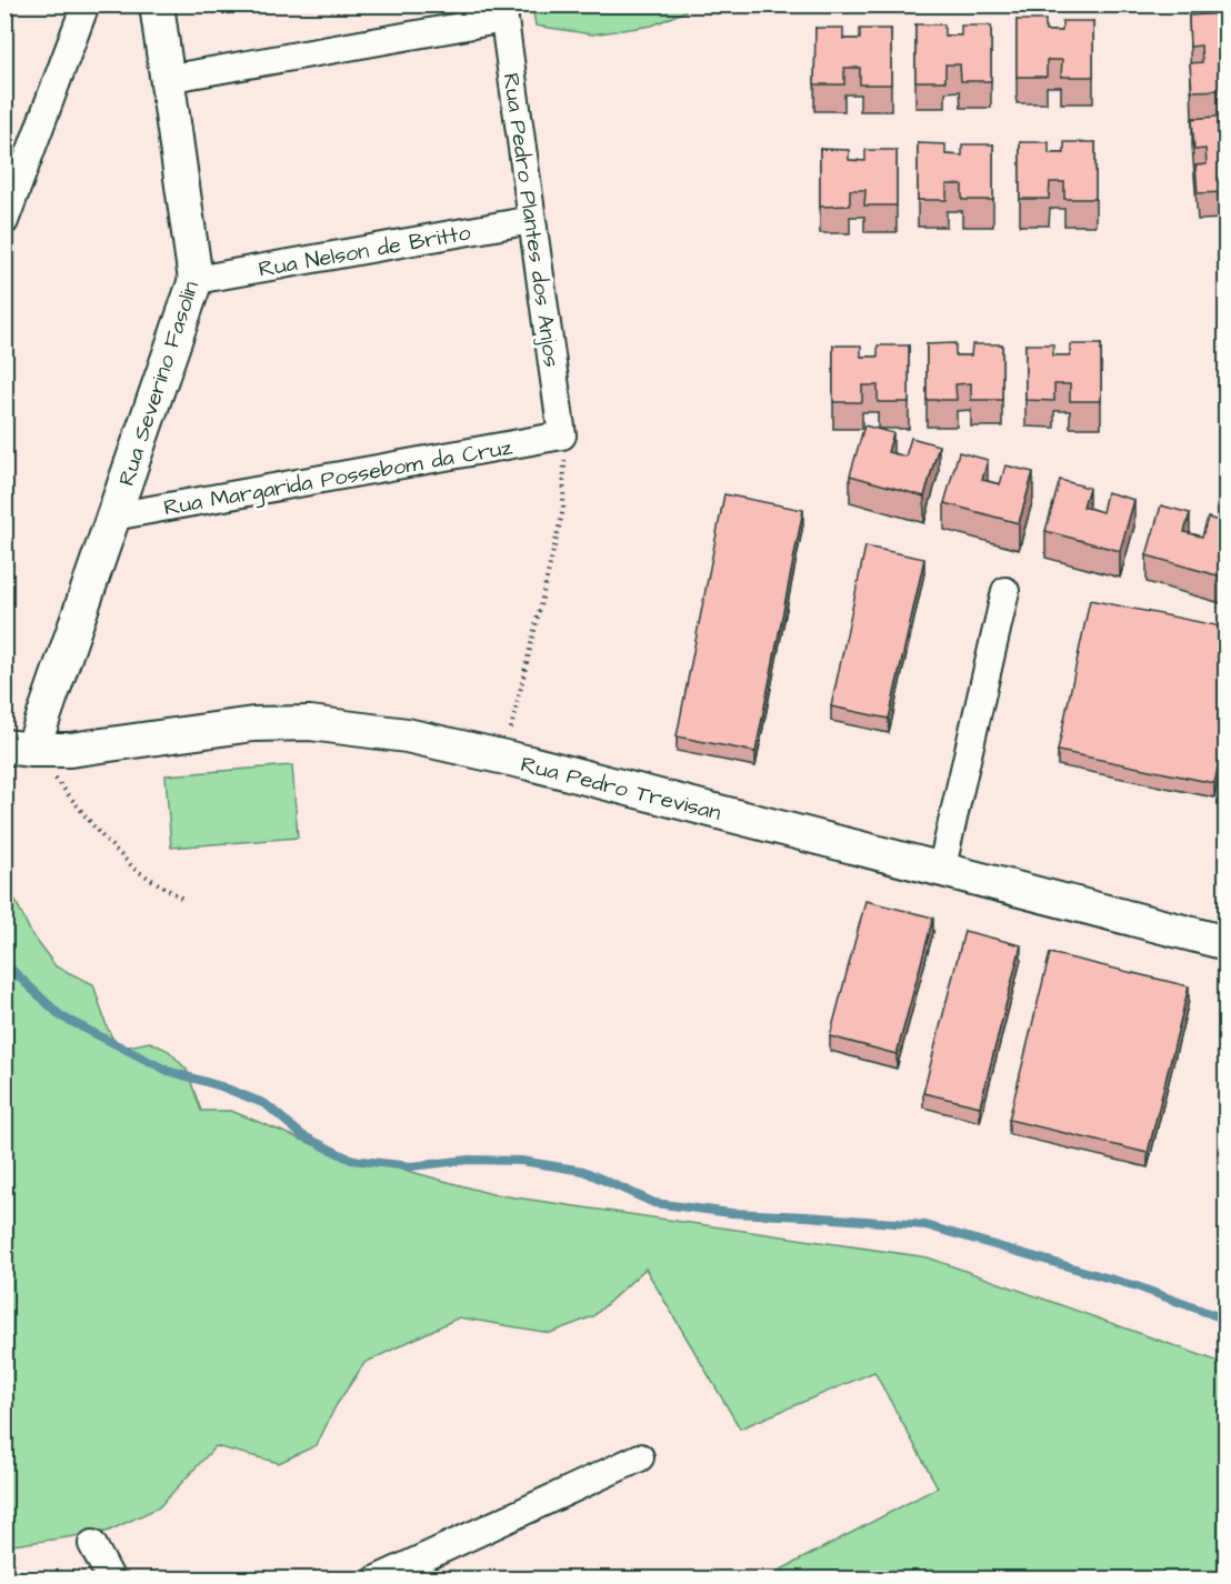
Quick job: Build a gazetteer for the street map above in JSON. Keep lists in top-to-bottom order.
{
  "streets": {
    "street": [
      "Rua Pedro Plantes dos Anjos",
      "Rua Nelson de Britto",
      "Rua Severino Fasolin",
      "Rua Margarida Possebom da Cruz",
      "Rua Pedro Trevisan"
    ]
  },
  "crossings": [
    ["Rua Pedro Plantes dos Anjos", "Rua Nelson de Britto"],
    ["Rua Pedro Plantes dos Anjos", "Rua Margarida Possebom da Cruz"],
    ["Rua Nelson de Britto", "Rua Severino Fasolin"],
    ["Rua Severino Fasolin", "Rua Margarida Possebom da Cruz"],
    ["Rua Severino Fasolin", "Rua Pedro Trevisan"]
  ]
}
